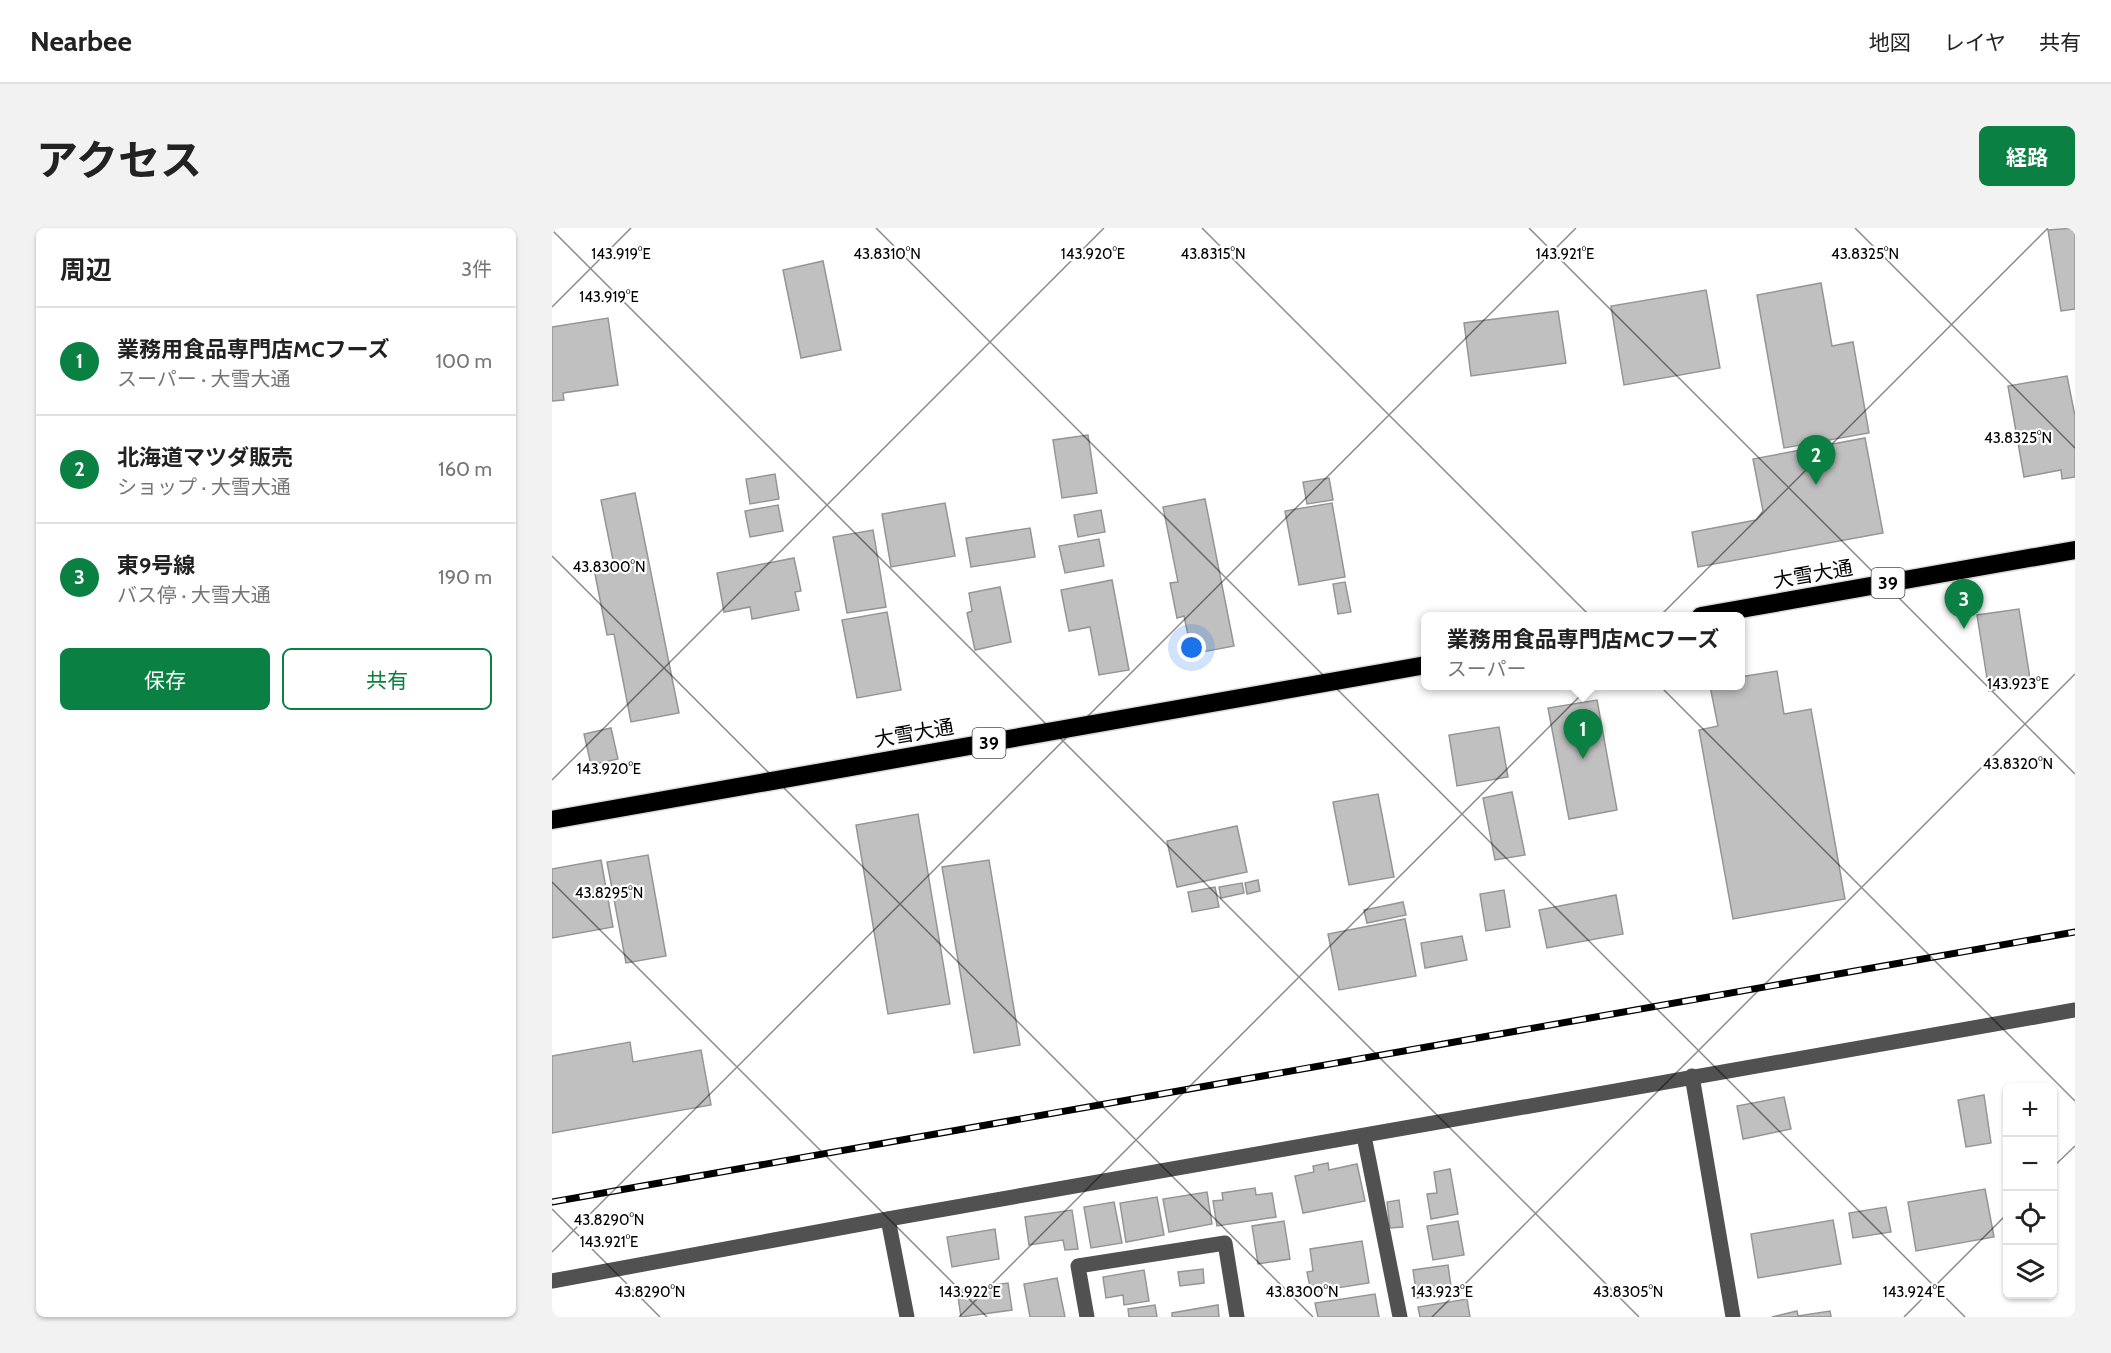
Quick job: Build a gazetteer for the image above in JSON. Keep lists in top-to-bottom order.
{
  "streets": {
    "highway": ["大雪大通", "39"]
  },
  "page": {
    "header": "Nearbee",
    "nav": ["地図", "レイヤ", "共有"],
    "title": "アクセス",
    "buttons": [
      "経路",
      ["保存", "共有"]
    ],
    "heading": ["周辺", "3件"],
    "list": [
      {
        "mark": "1",
        "name": "業務用食品専門店MCフーズ",
        "note": "スーパー · 大雪大通",
        "value": "100 m"
      },
      {
        "mark": "2",
        "name": "北海道マツダ販売",
        "note": "ショップ · 大雪大通",
        "value": "160 m"
      },
      {
        "mark": "3",
        "name": "東9号線",
        "note": "バス停 · 大雪大通",
        "value": "190 m"
      }
    ],
    "pins": ["2", "3", "1"],
    "popup": ["業務用食品専門店MCフーズ", "スーパー"],
    "map_buttons": ["+", "−"]
  },
  "coordinates": [
    "43.8310°N",
    "143.919°E",
    "143.920°E",
    "43.8315°N",
    "143.921°E",
    "43.8325°N",
    "43.8300°N",
    "143.923°E",
    "43.8320°N",
    "43.8295°N",
    "43.8290°N",
    "143.924°E",
    "143.922°E",
    "43.8305°N"
  ]
}
